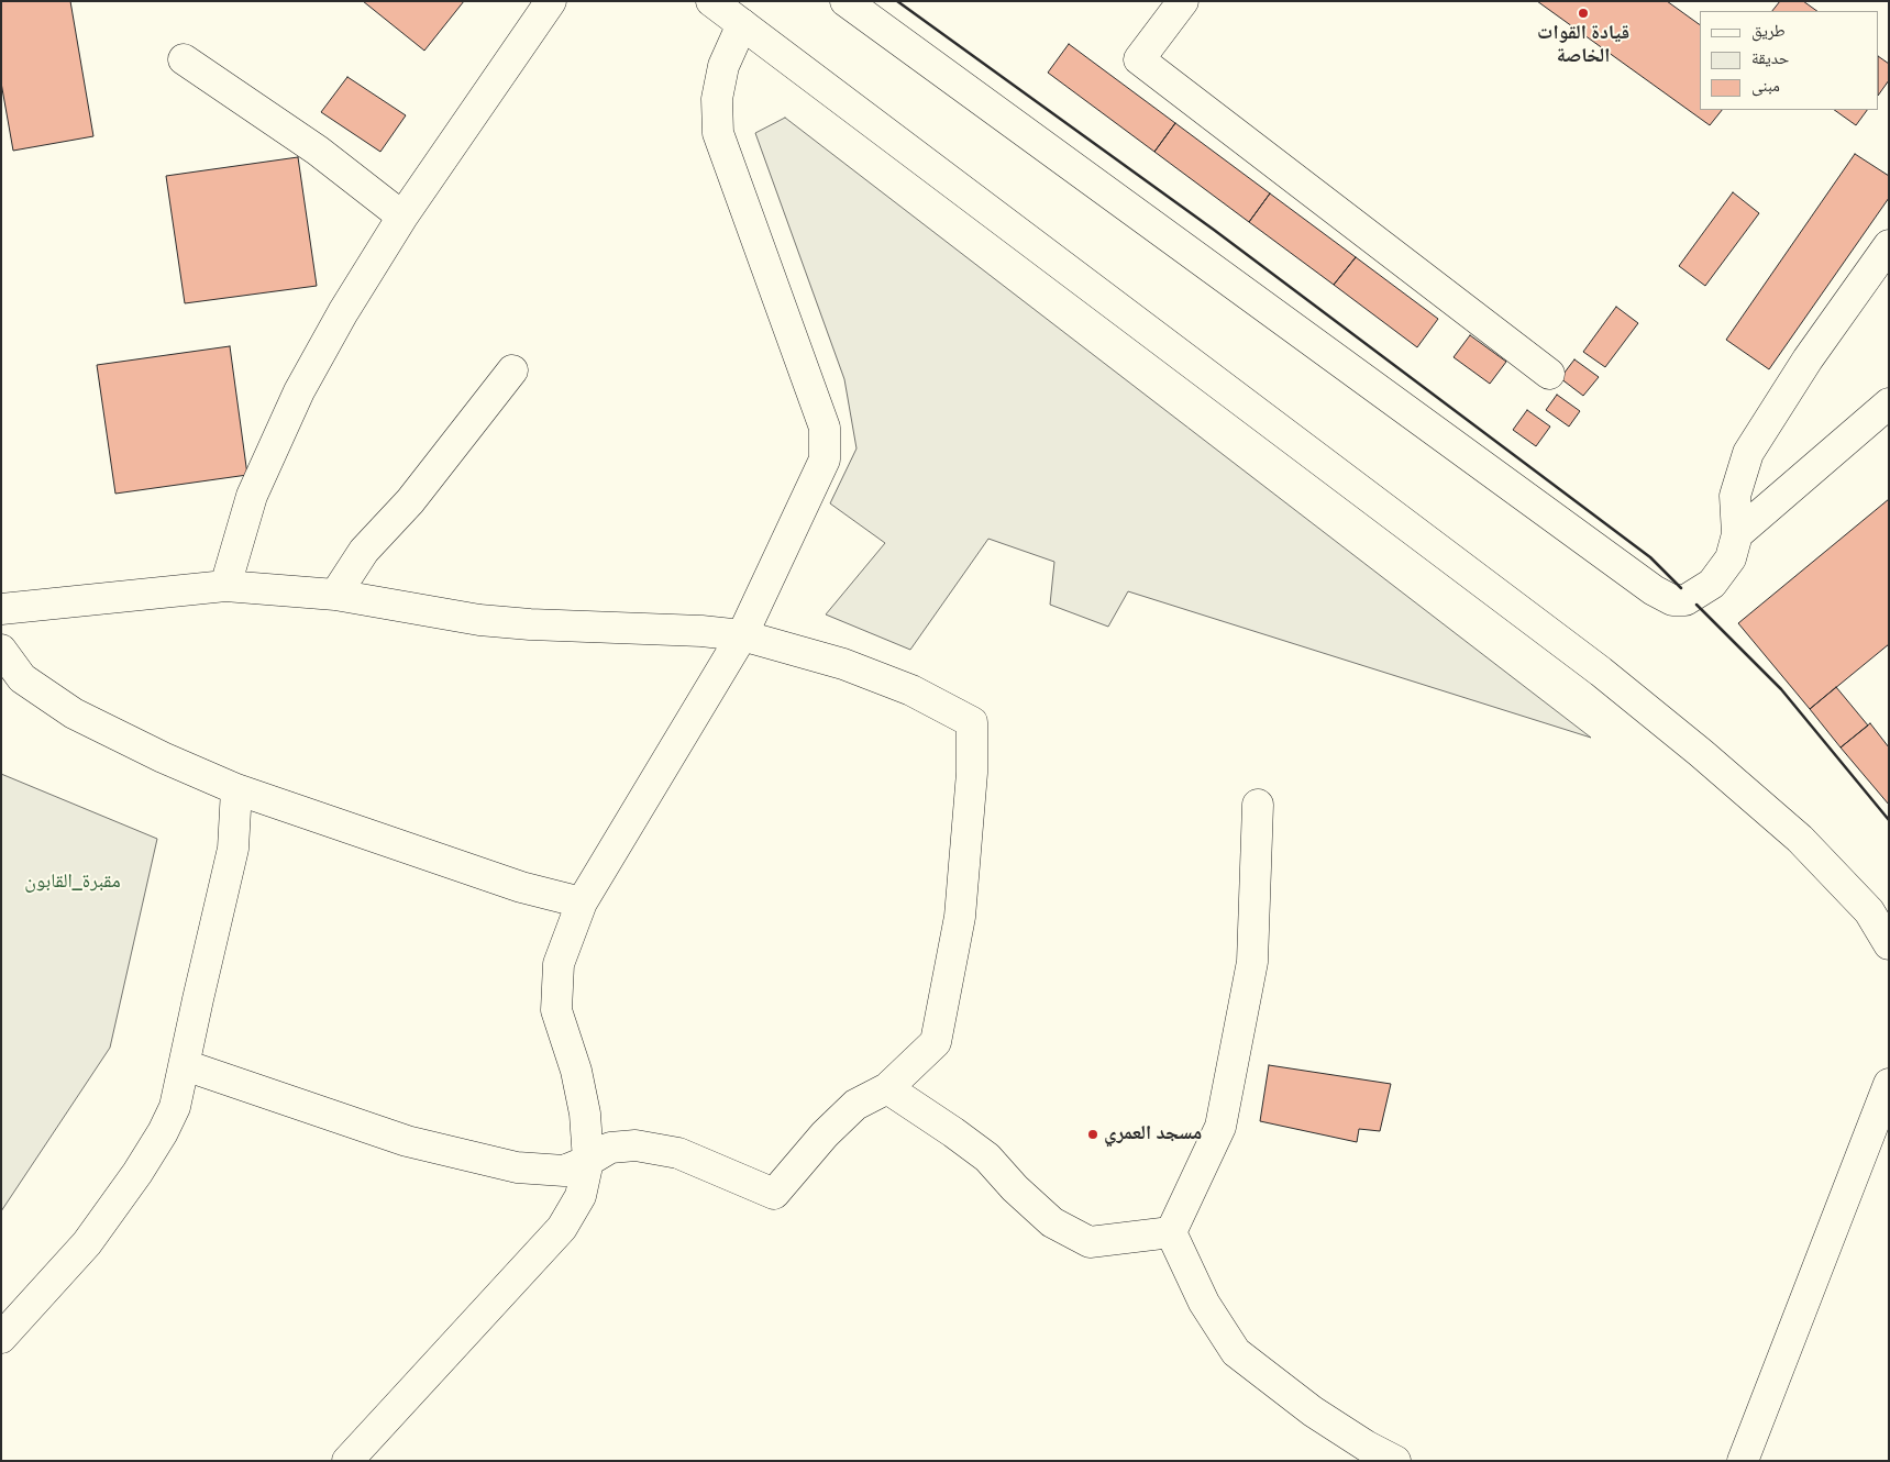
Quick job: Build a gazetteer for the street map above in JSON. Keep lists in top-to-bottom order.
{
  "parks": ["مقبرة_القابون"],
  "places": ["قيادة القوات الخاصة", "مسجد العمري"],
  "legend": ["طريق", "حديقة", "مبنى"]
}
